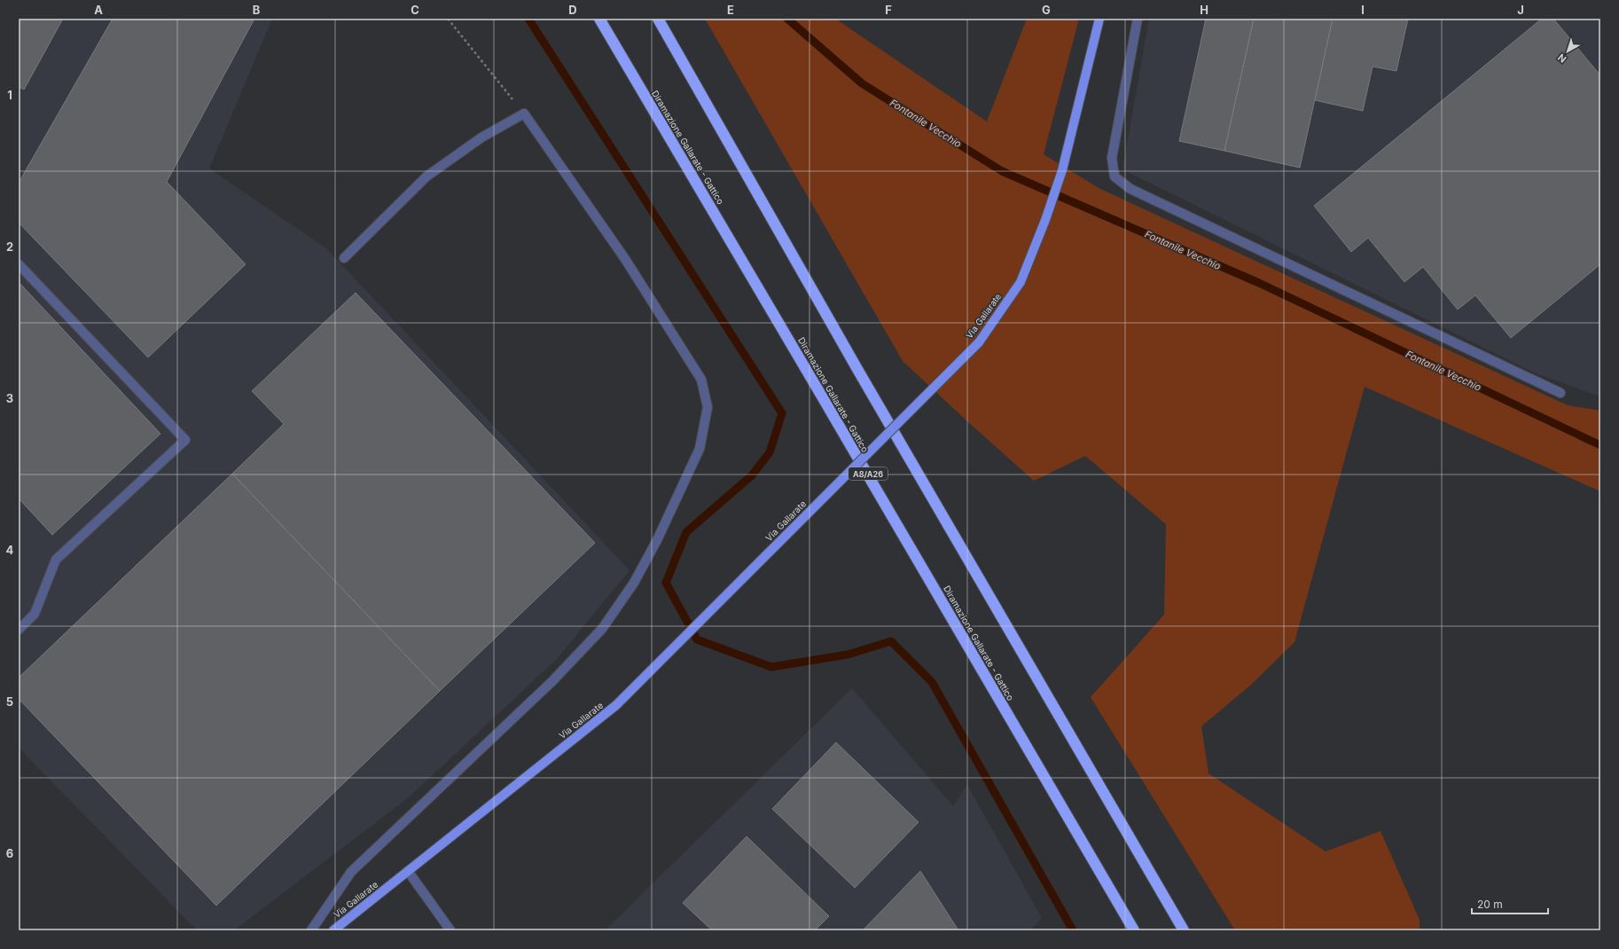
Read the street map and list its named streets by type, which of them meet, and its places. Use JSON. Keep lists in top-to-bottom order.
{
  "streets": {
    "highway": ["Diramazione Gallarate - Gattico", "A8/A26"],
    "main road": ["Via Gallarate"]
  },
  "water": ["Fontanile Vecchio"],
  "scale_bar": "20 m",
  "north": "bottom left",
  "grid": {
    "columns": [
      "A",
      "B",
      "C",
      "D",
      "E",
      "F",
      "G",
      "H",
      "I",
      "J"
    ],
    "rows": [
      "1",
      "2",
      "3",
      "4",
      "5",
      "6"
    ]
  }
}
